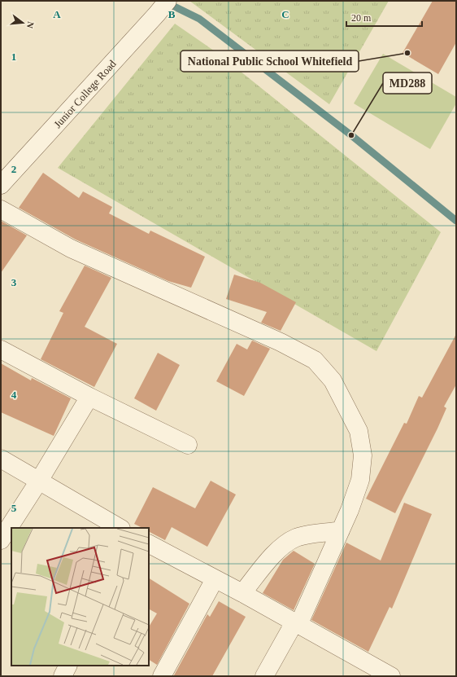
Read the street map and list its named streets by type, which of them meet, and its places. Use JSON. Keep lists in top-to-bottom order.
{
  "streets": {
    "street": ["Junior College Road"]
  },
  "places": ["National Public School Whitefield", "MD288"],
  "scale_bar": "20 m",
  "north": "right",
  "grid": {
    "columns": ["A", "B", "C"],
    "rows": [
      "1",
      "2",
      "3",
      "4",
      "5"
    ]
  }
}
